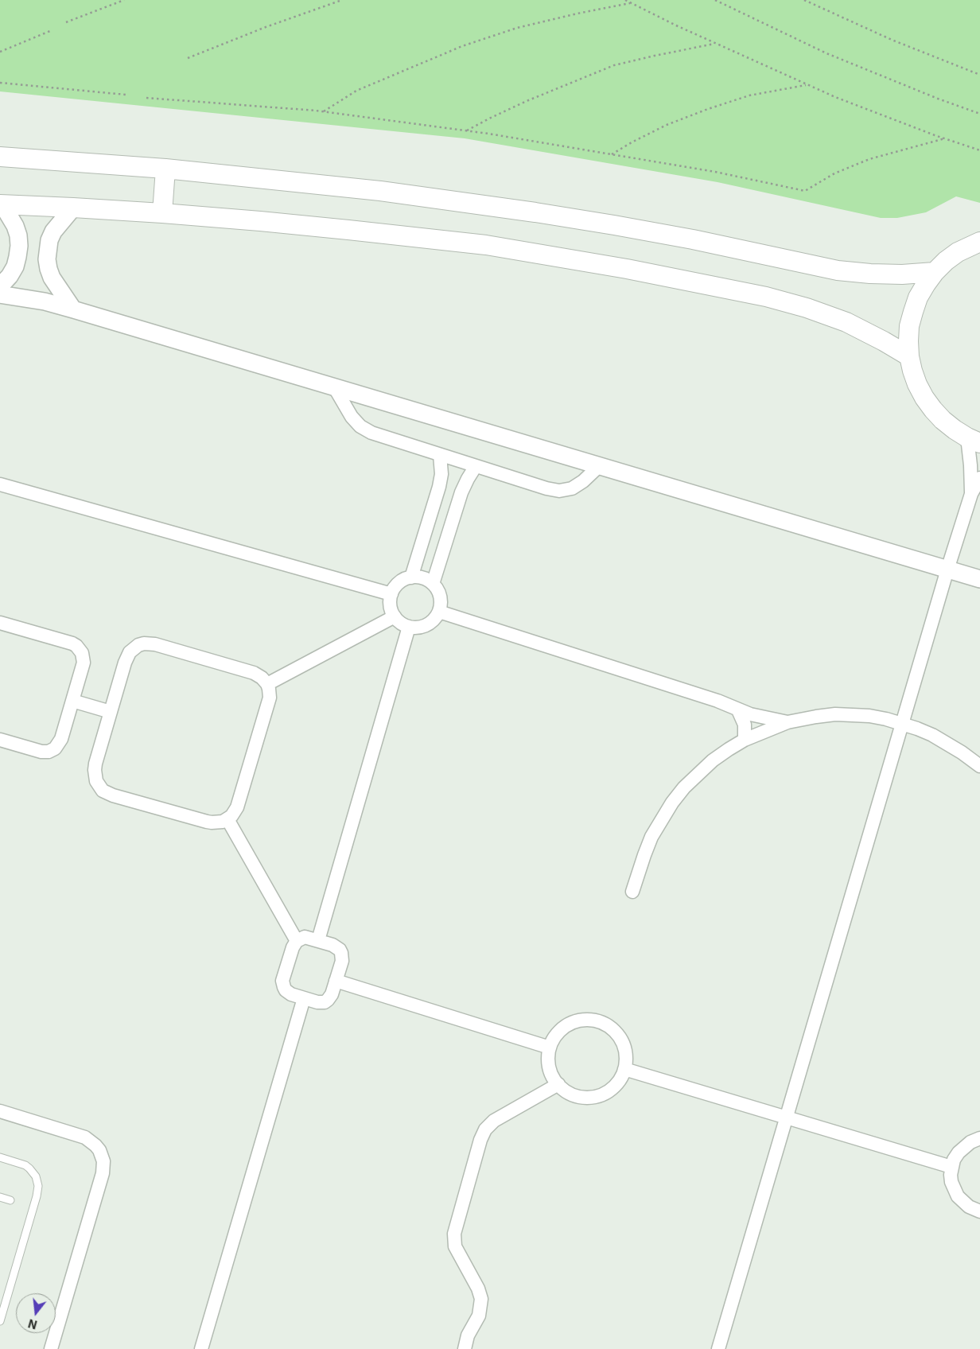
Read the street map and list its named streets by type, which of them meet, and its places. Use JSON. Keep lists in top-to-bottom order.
{
  "north": "bottom"
}
